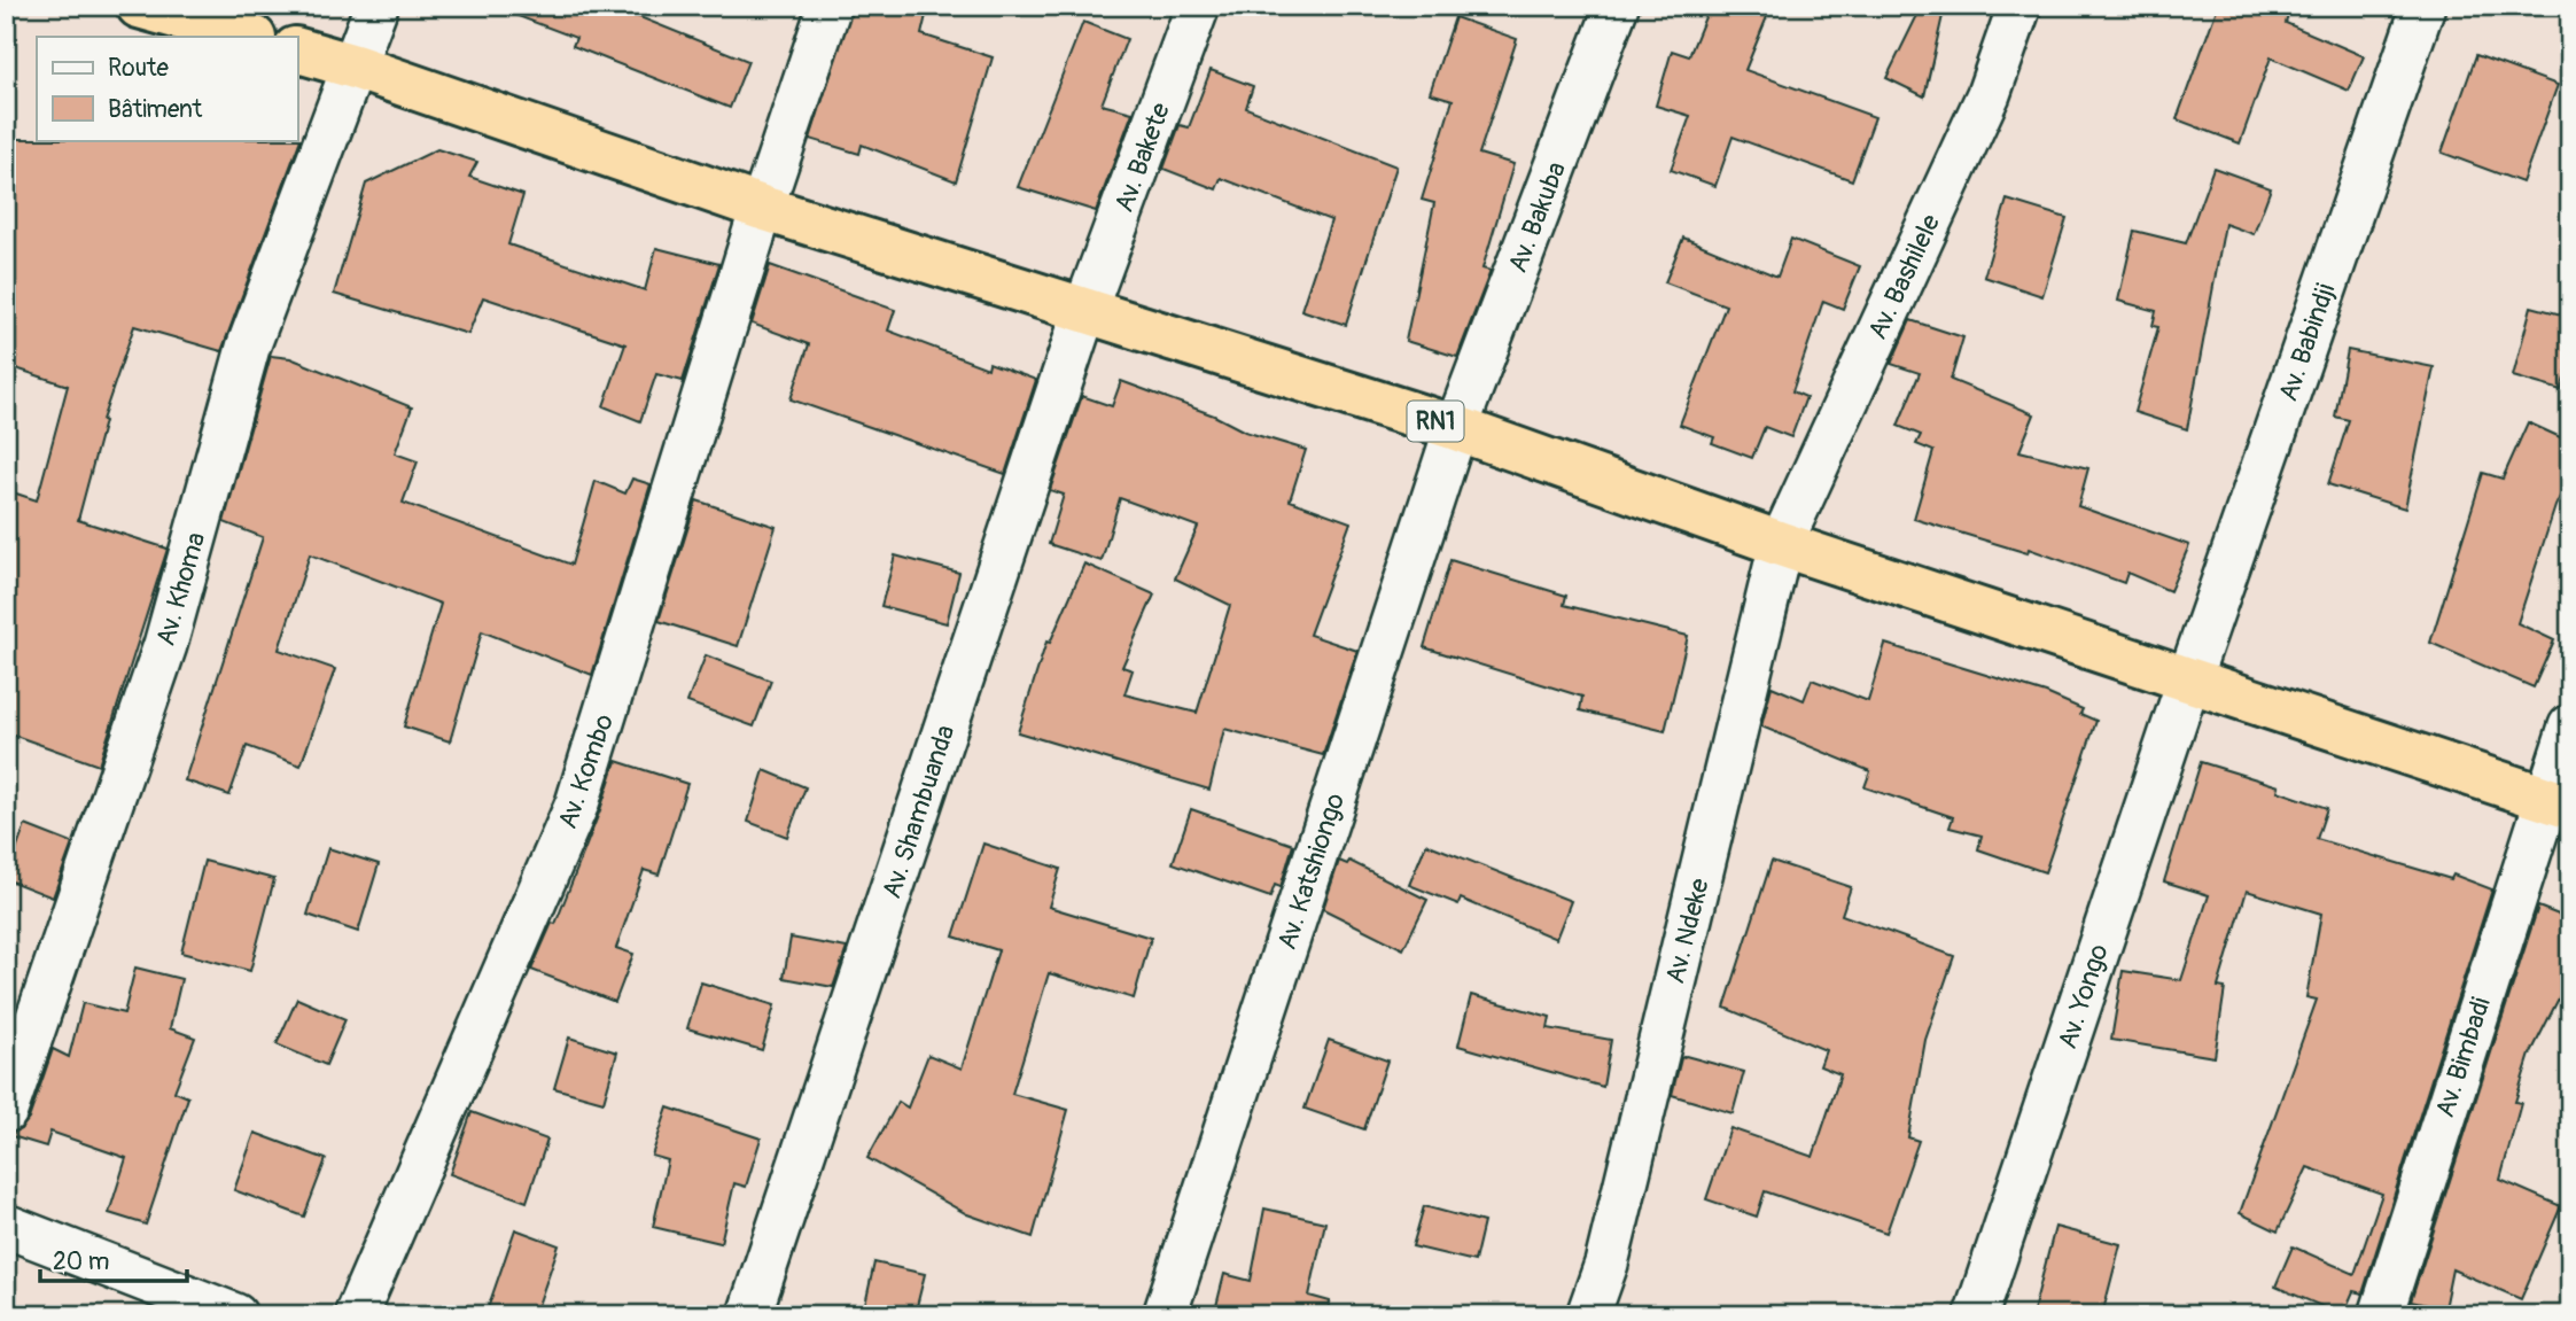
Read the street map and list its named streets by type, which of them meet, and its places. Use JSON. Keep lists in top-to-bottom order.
{
  "streets": {
    "highway": ["RN1"],
    "street": [
      "Av. Bakete",
      "Av. Bakuba",
      "Av. Bashilele",
      "Av. Babindji",
      "Av. Khoma",
      "Av. Kombo",
      "Av. Shambuanda",
      "Av. Katshiongo",
      "Av. Ndeke",
      "Av. Yongo",
      "Av. Bimbadi"
    ]
  },
  "crossings": [
    ["Av. Bakete", "RN1"],
    ["Av. Bakete", "Av. Shambuanda"],
    ["Av. Bakuba", "RN1"],
    ["Av. Bakuba", "Av. Katshiongo"],
    ["Av. Bashilele", "RN1"],
    ["Av. Bashilele", "Av. Ndeke"],
    ["Av. Babindji", "RN1"],
    ["Av. Babindji", "Av. Yongo"],
    ["RN1", "Av. Khoma"],
    ["RN1", "Av. Kombo"],
    ["RN1", "Av. Shambuanda"],
    ["RN1", "Av. Katshiongo"],
    ["RN1", "Av. Ndeke"],
    ["RN1", "Av. Yongo"],
    ["RN1", "Av. Bimbadi"]
  ],
  "legend": ["Route", "Bâtiment"],
  "scale_bar": "20 m"
}
